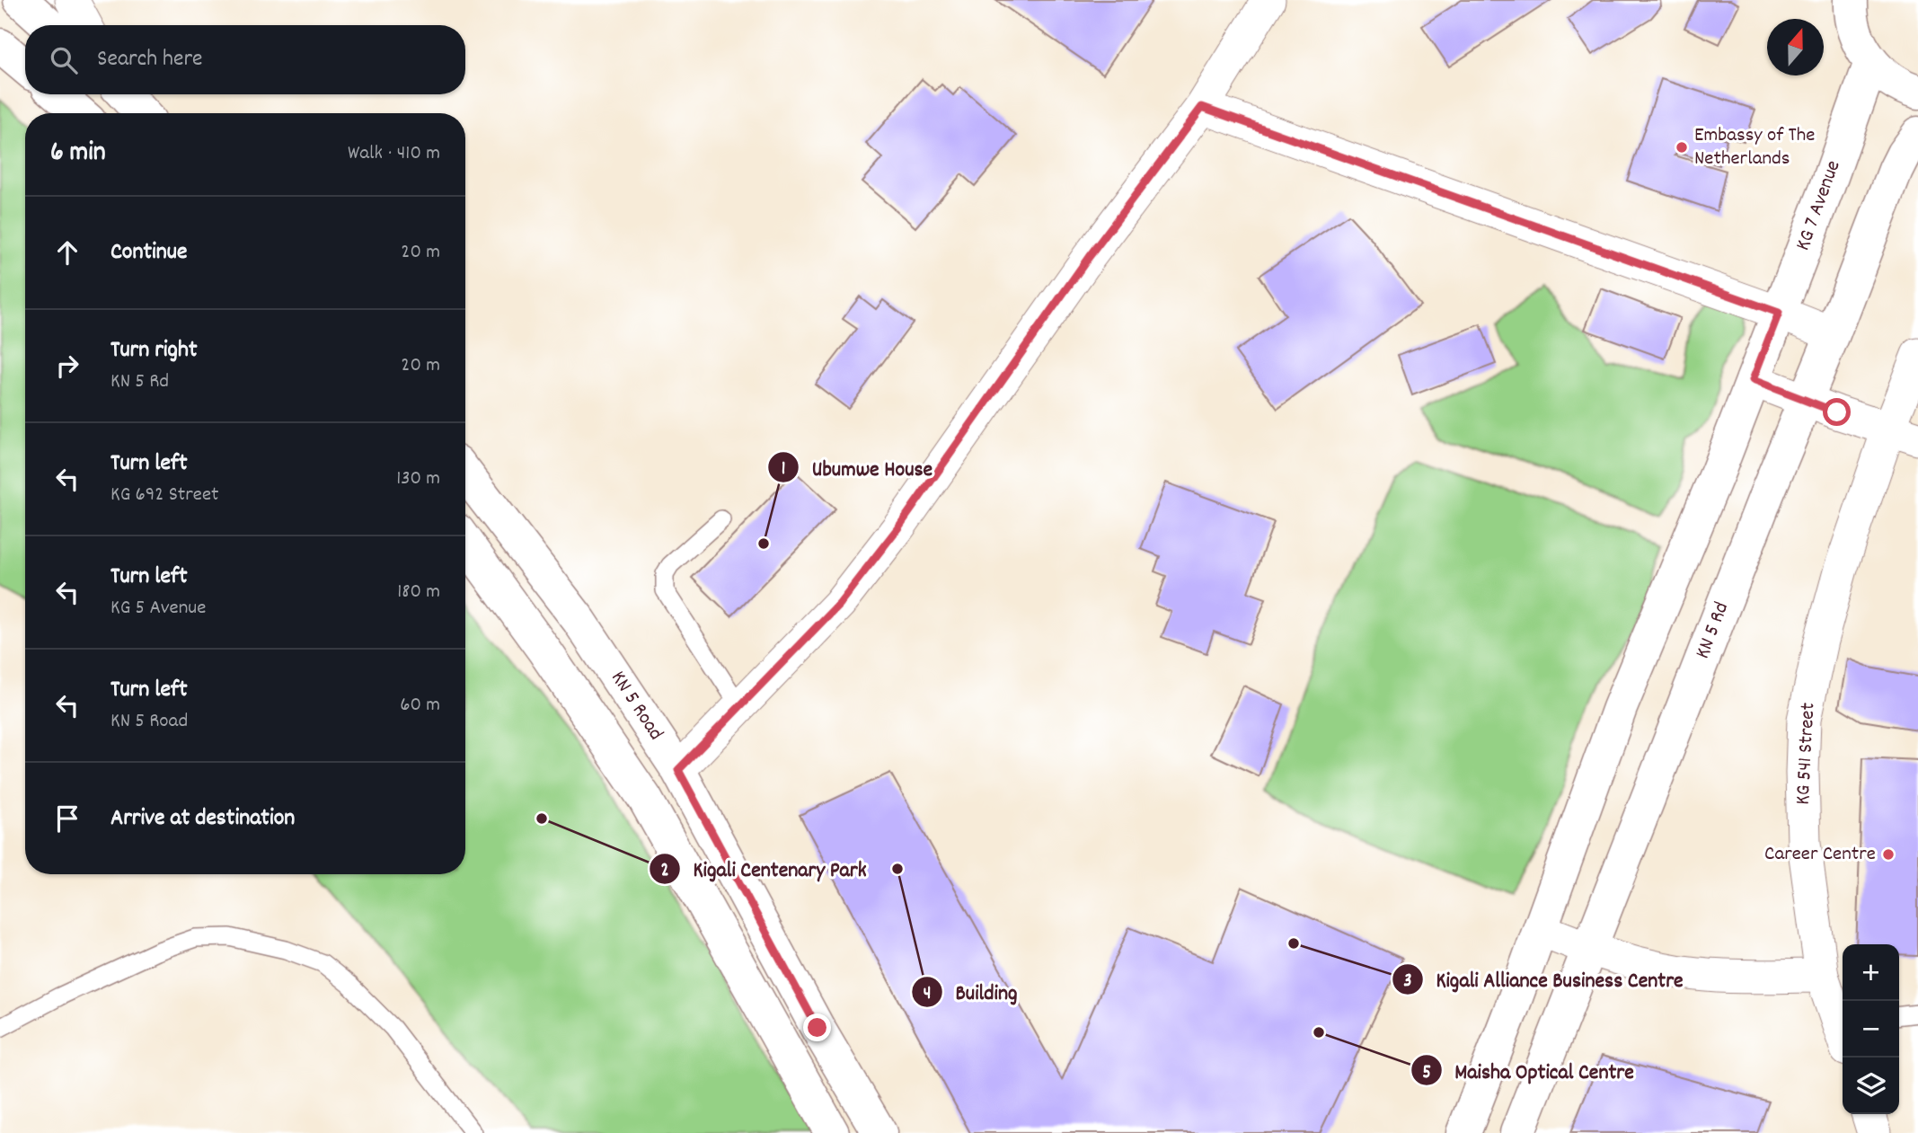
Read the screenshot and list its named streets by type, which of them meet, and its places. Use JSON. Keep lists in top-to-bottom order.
{
  "streets": {
    "main road": ["KG 7 Avenue", "KN 5 Rd", "KN 5 Road"],
    "street": ["KG 541 Street"]
  },
  "places": [
    "Embassy of The Netherlands",
    "Ubumwe House",
    "Kigali Centenary Park",
    "Career Centre",
    "Building",
    "Kigali Alliance Business Centre",
    "Maisha Optical Centre"
  ],
  "north": "top",
  "page": {
    "search": "Search here",
    "heading": ["6 min", "Walk · 410 m"],
    "list": [
      ["Continue", "20 m"],
      ["Turn right", "KN 5 Rd", "20 m"],
      ["Turn left", "KG 692 Street", "130 m"],
      ["Turn left", "KG 5 Avenue", "180 m"],
      ["Turn left", "KN 5 Road", "60 m"],
      "Arrive at destination"
    ],
    "map_buttons": ["+", "−"]
  }
}
